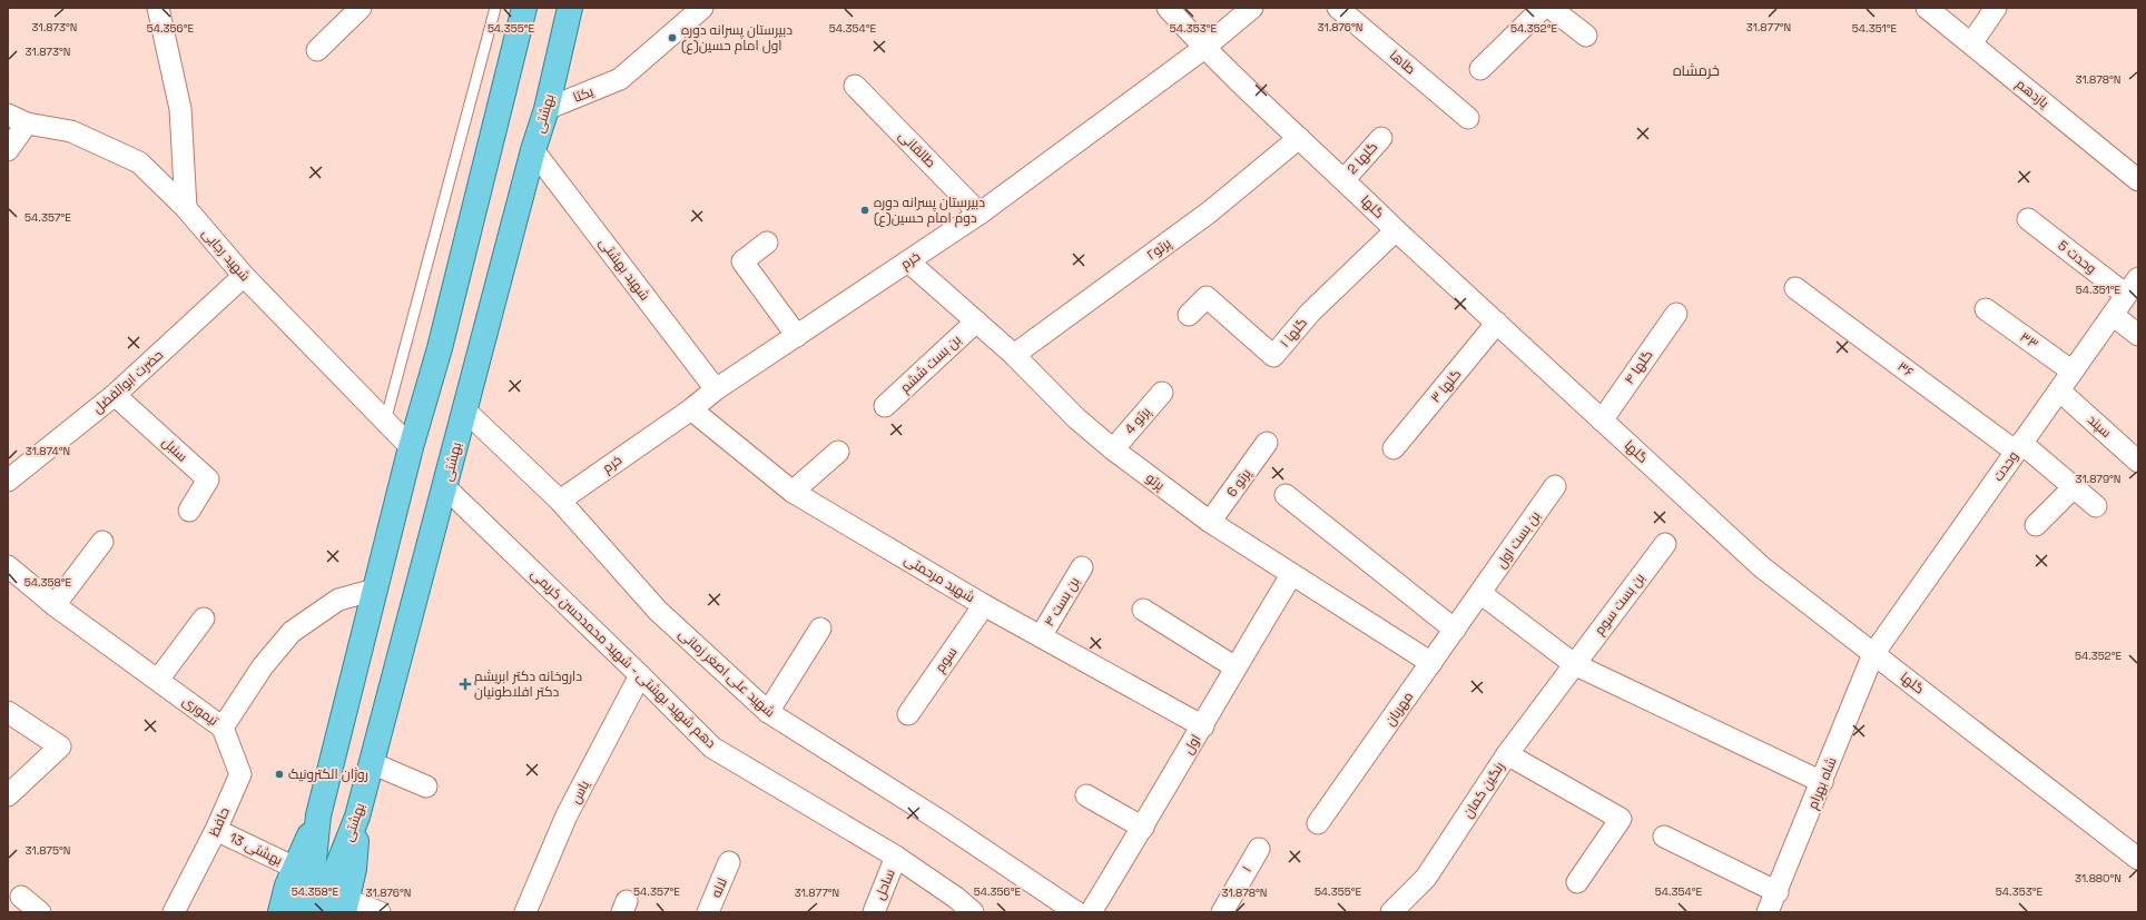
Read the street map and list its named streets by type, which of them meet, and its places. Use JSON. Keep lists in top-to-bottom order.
{
  "streets": {
    "main road": ["بهشتی"],
    "street": [
      "طاها",
      "یازدهم",
      "یکتا",
      "طالقانی",
      "گلها 2",
      "گلها",
      "پرتو۲",
      "شهید رجایی",
      "5 وحدت",
      "خرم",
      "شهید بهشتی",
      "گلها ۱",
      "۳۳",
      "بن بست ششم",
      "گلها ۴",
      "۳۶",
      "حضرت ابوالفضل",
      "گلها ۳",
      "پرتو 4",
      "سپند",
      "سنبل",
      "وحدت",
      "پرتو",
      "پرتو 6",
      "بن بست اول",
      "شهید مرحمتی",
      "بن بست ۴",
      "بن بست سوم",
      "دهم شهید بهشتی - شهید محمدحسن کریمی",
      "سوم",
      "شهید علی اصغر زمانی",
      "مهربان",
      "تیموری",
      "اول",
      "شاه بهرام",
      "رنگین کمان",
      "یاس",
      "حافظ",
      "بهشتی 13",
      "۱",
      "ساحل",
      "لاله"
    ]
  },
  "crossings": [
    ["یکتا", "بهشتی"],
    ["بهشتی", "شهید بهشتی"],
    ["بهشتی", "دهم شهید بهشتی - شهید محمدحسن کریمی"],
    ["بهشتی", "شهید علی اصغر زمانی"],
    ["طالقانی", "خرم"],
    ["گلها 2", "گلها"],
    ["گلها", "پرتو۲"],
    ["گلها", "خرم"],
    ["گلها", "گلها ۱"],
    ["گلها", "گلها ۴"],
    ["گلها", "گلها ۳"],
    ["گلها", "وحدت"],
    ["گلها", "شاه بهرام"],
    ["پرتو۲", "پرتو"],
    ["شهید رجایی", "حضرت ابوالفضل"],
    ["5 وحدت", "وحدت"],
    ["خرم", "شهید بهشتی"],
    ["خرم", "پرتو"],
    ["خرم", "شهید مرحمتی"],
    ["خرم", "شهید علی اصغر زمانی"],
    ["۳۳", "وحدت"],
    ["بن بست ششم", "پرتو"],
    ["۳۶", "وحدت"],
    ["حضرت ابوالفضل", "سنبل"],
    ["پرتو 4", "پرتو"],
    ["سپند", "وحدت"],
    ["وحدت", "شاه بهرام"],
    ["پرتو", "پرتو 6"],
    ["پرتو", "مهربان"],
    ["پرتو", "اول"],
    ["بن بست اول", "مهربان"],
    ["شهید مرحمتی", "بن بست ۴"],
    ["شهید مرحمتی", "سوم"],
    ["شهید مرحمتی", "اول"],
    ["بن بست سوم", "رنگین کمان"],
    ["دهم شهید بهشتی - شهید محمدحسن کریمی", "یاس"],
    ["دهم شهید بهشتی - شهید محمدحسن کریمی", "ساحل"],
    ["تیموری", "حافظ"],
    ["حافظ", "بهشتی 13"]
  ],
  "districts": ["خرمشاه"],
  "places": {
    "other": ["دبیرستان پسرانه دوره اول امام حسین(ع)", "دبیرستان پسرانه دوره دوم امام حسین(ع)", "روژان الکترونیک"],
    "health": ["داروخانه دکتر ابریشم دکتر افلاطونیان"]
  },
  "coordinates": [
    "31.873°N",
    "31.876°N",
    "31.877°N",
    "54.356°E",
    "54.355°E",
    "54.354°E",
    "54.353°E",
    "54.352°E",
    "54.351°E",
    "31.878°N",
    "54.357°E",
    "31.874°N",
    "31.879°N",
    "54.358°E",
    "31.875°N",
    "31.880°N"
  ]
}
